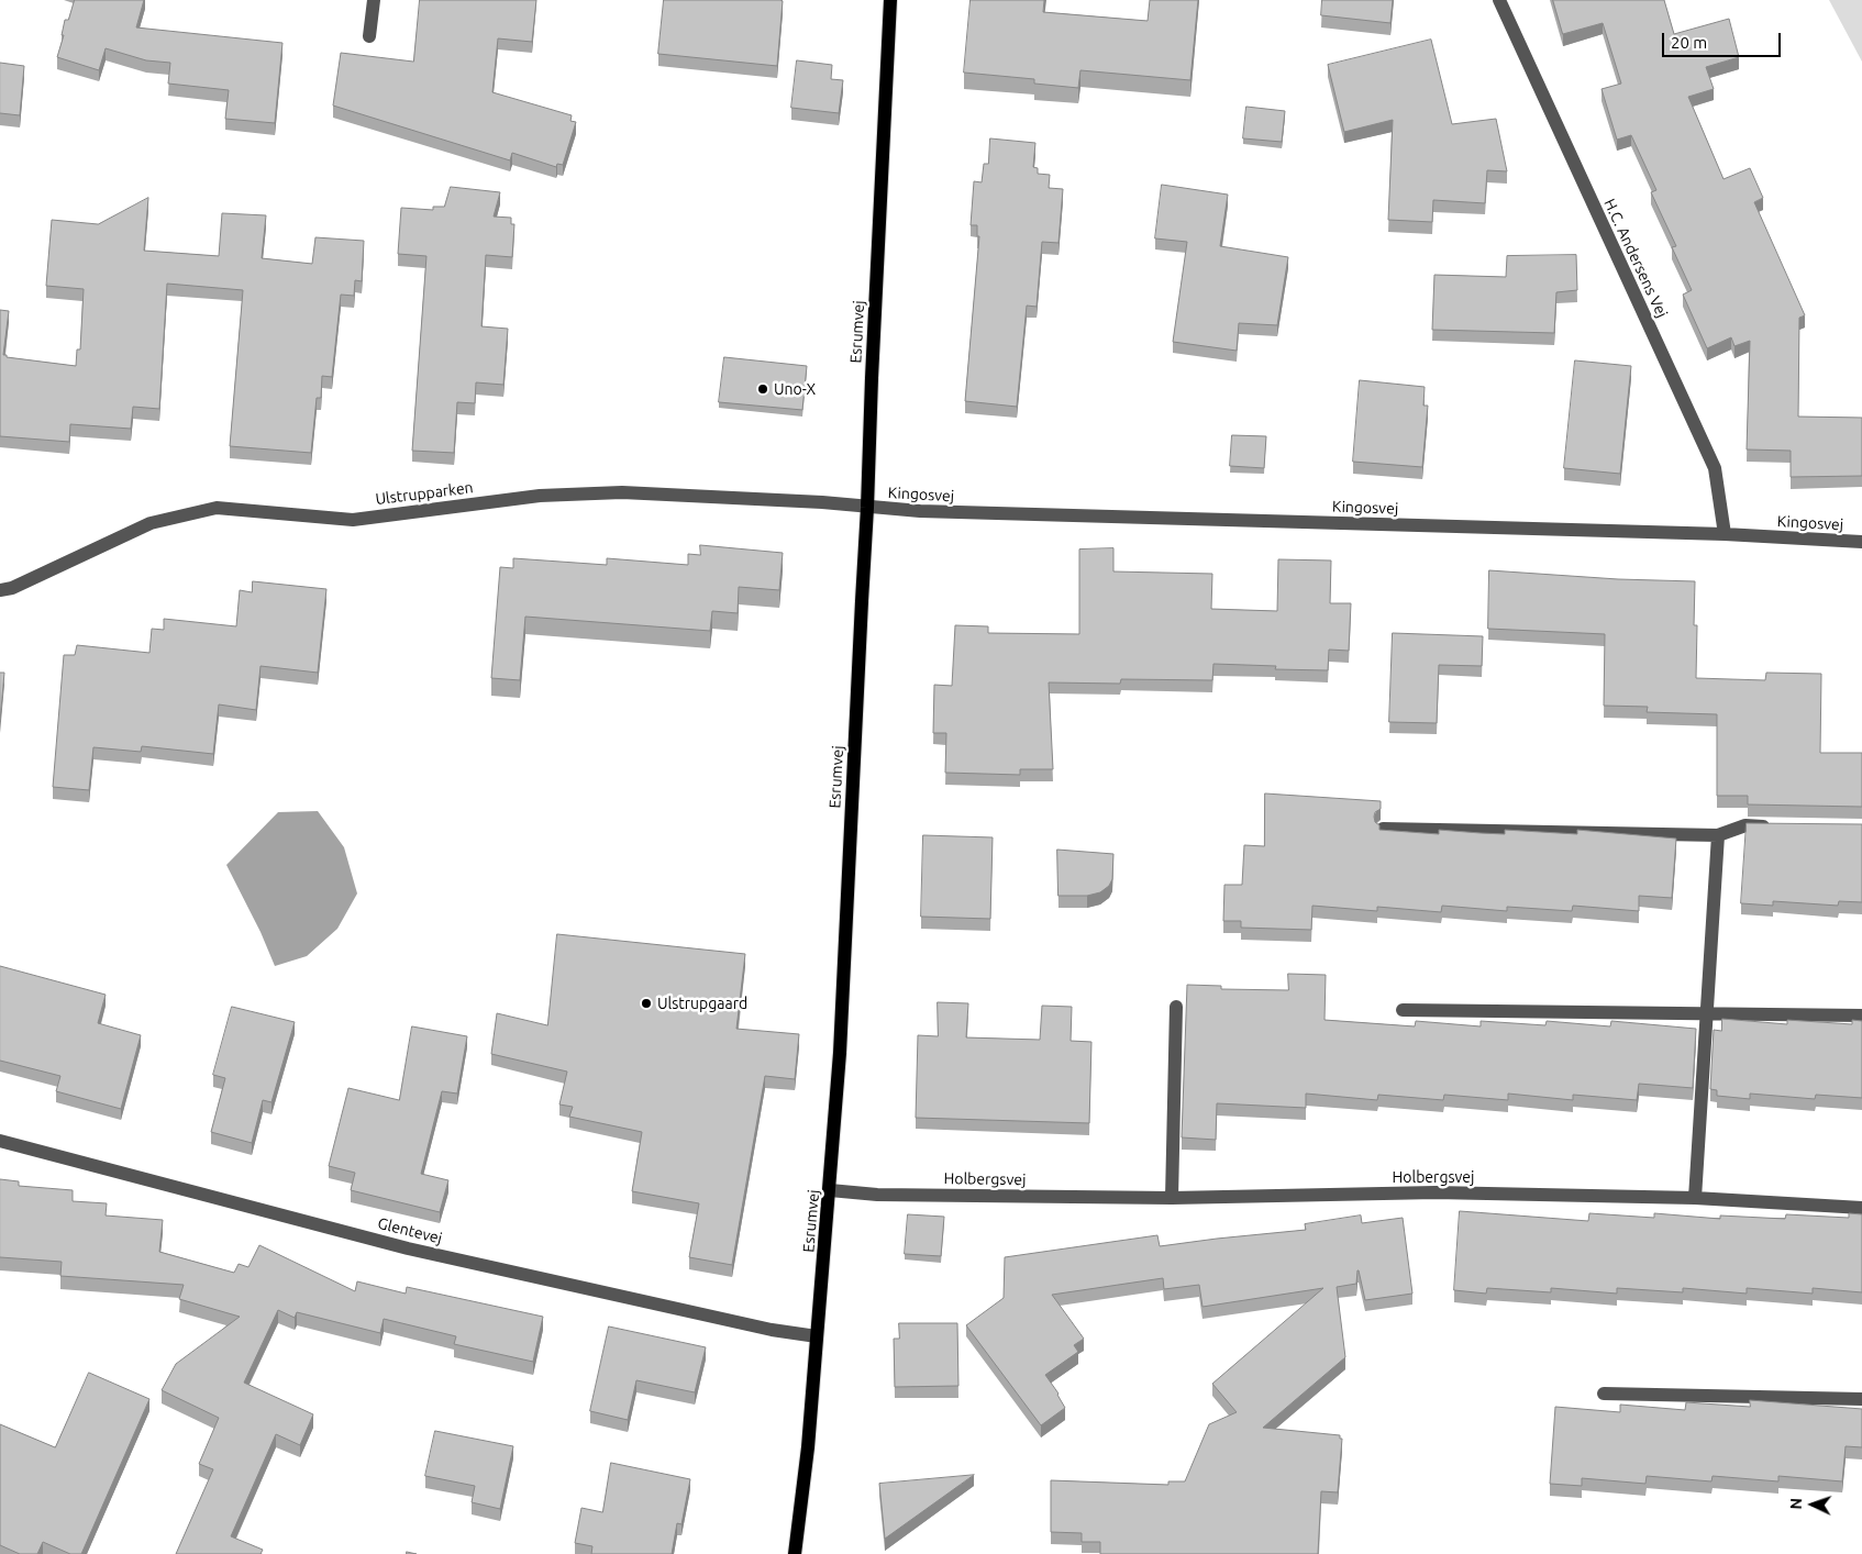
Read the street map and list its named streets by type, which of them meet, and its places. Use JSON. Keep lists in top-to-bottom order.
{
  "streets": {
    "main road": ["Esrumvej"],
    "street": [
      "H.C. Andersens Vej",
      "Ulstrupparken",
      "Kingosvej",
      "Holbergsvej",
      "Glentevej"
    ]
  },
  "crossings": [
    ["H.C. Andersens Vej", "Kingosvej"],
    ["Esrumvej", "Ulstrupparken"],
    ["Esrumvej", "Kingosvej"],
    ["Esrumvej", "Holbergsvej"],
    ["Esrumvej", "Glentevej"],
    ["Ulstrupparken", "Kingosvej"]
  ],
  "places": ["Uno-X", "Ulstrupgaard"],
  "scale_bar": "20 m",
  "north": "left"
}
